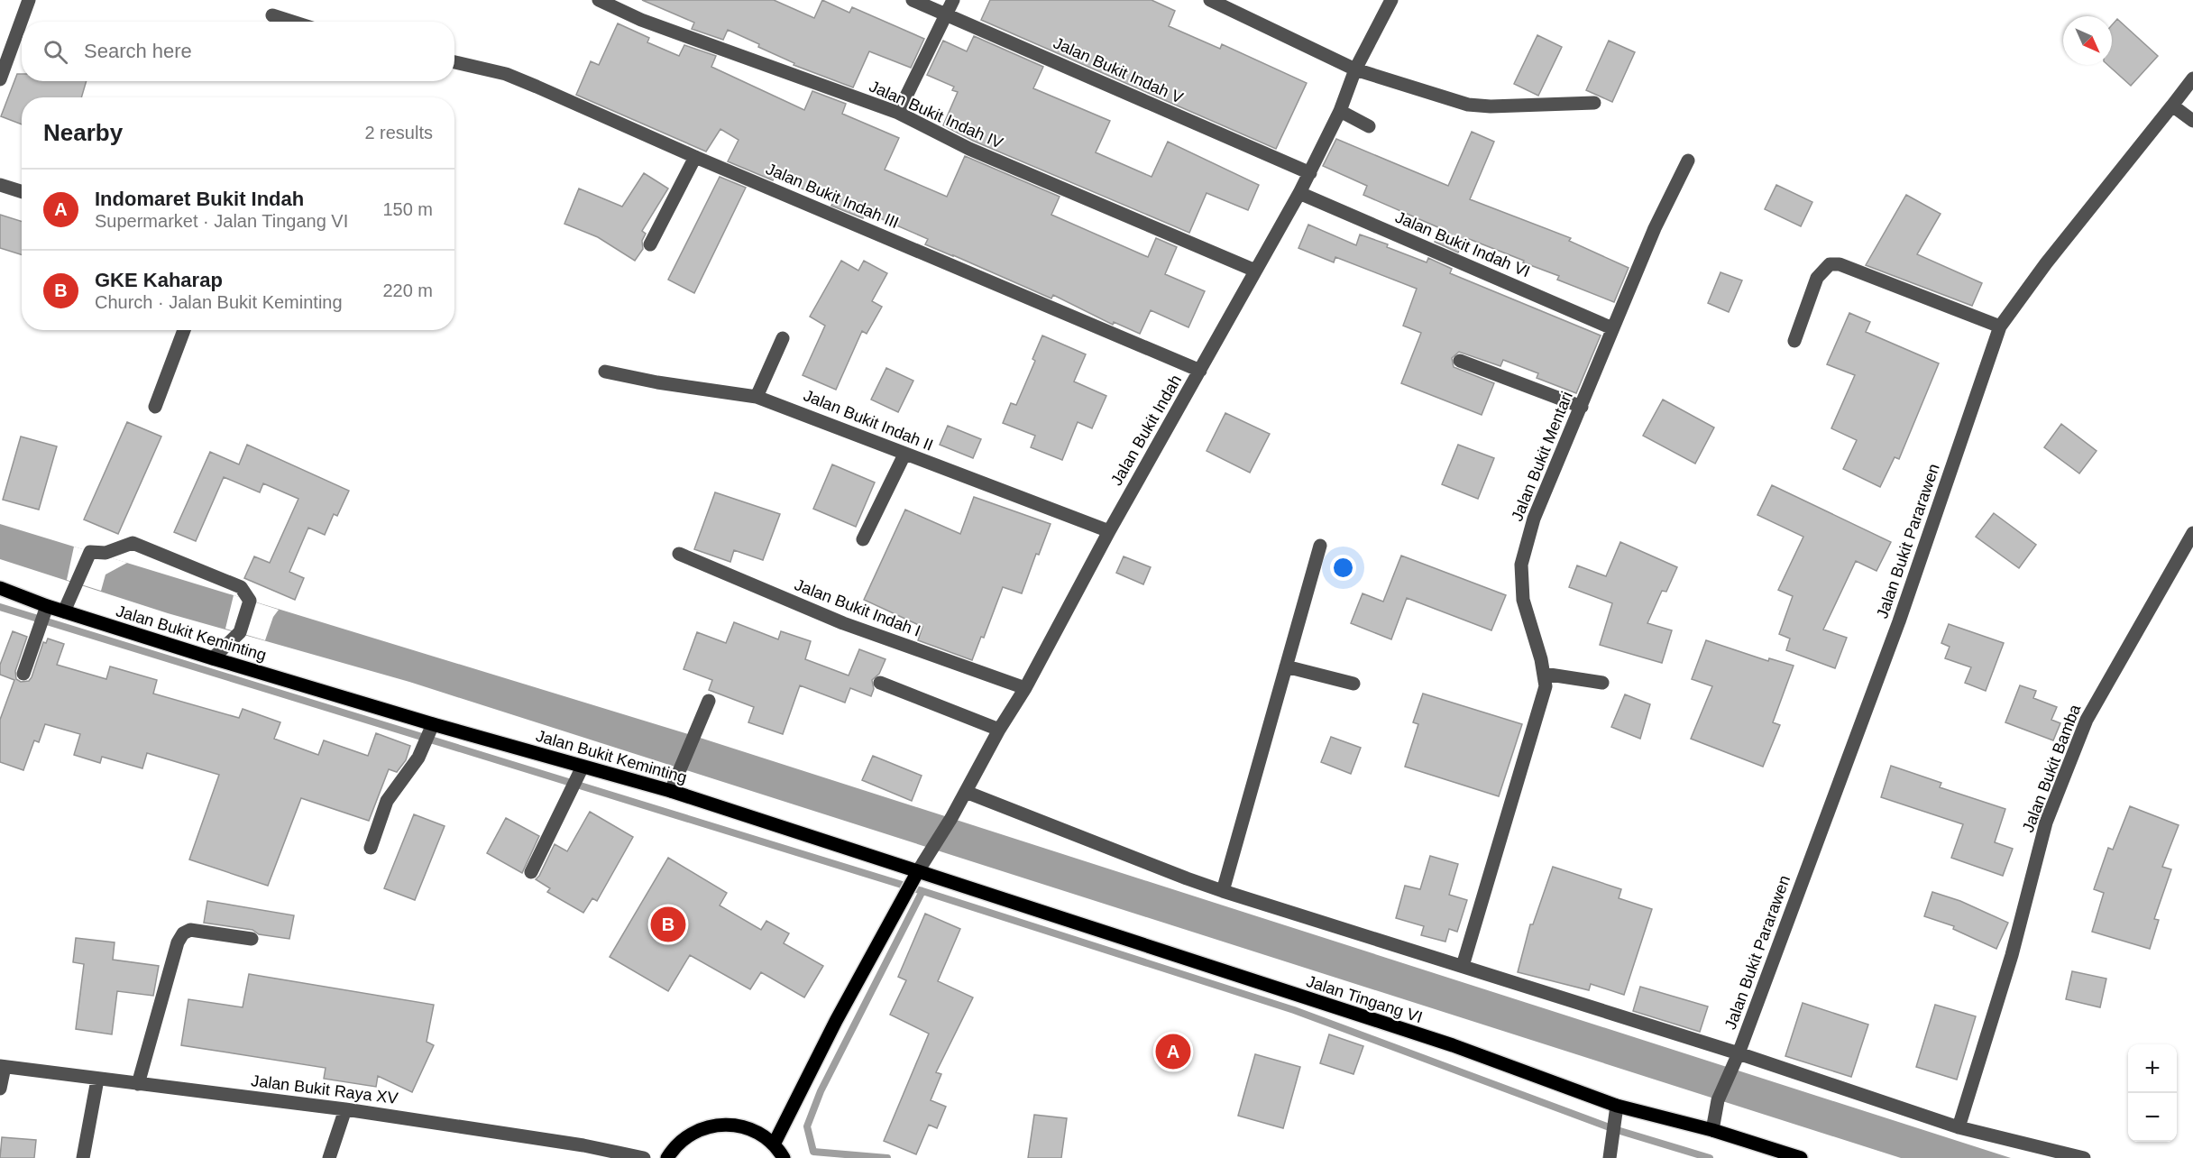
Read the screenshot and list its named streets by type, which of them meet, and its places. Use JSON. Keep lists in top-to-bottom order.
{
  "streets": {
    "main road": ["Jalan Bukit Keminting", "Jalan Tingang VI"],
    "street": [
      "Jalan Bukit Indah V",
      "Jalan Bukit Indah IV",
      "Jalan Bukit Indah III",
      "Jalan Bukit Indah VI",
      "Jalan Bukit Indah II",
      "Jalan Bukit Indah",
      "Jalan Bukit Mentari",
      "Jalan Bukit Pararawen",
      "Jalan Bukit Indah I",
      "Jalan Bukit Bamba",
      "Jalan Bukit Raya XV"
    ]
  },
  "crossings": [
    ["Jalan Bukit Indah V", "Jalan Bukit Indah"],
    ["Jalan Bukit Indah IV", "Jalan Bukit Indah"],
    ["Jalan Bukit Indah III", "Jalan Bukit Indah"],
    ["Jalan Bukit Indah VI", "Jalan Bukit Indah"],
    ["Jalan Bukit Indah VI", "Jalan Bukit Mentari"],
    ["Jalan Bukit Indah II", "Jalan Bukit Indah"],
    ["Jalan Bukit Indah", "Jalan Bukit Indah I"],
    ["Jalan Bukit Indah", "Jalan Bukit Keminting"],
    ["Jalan Bukit Indah", "Jalan Tingang VI"],
    ["Jalan Bukit Pararawen", "Jalan Tingang VI"],
    ["Jalan Bukit Keminting", "Jalan Tingang VI"]
  ],
  "north": "bottom right",
  "page": {
    "search": "Search here",
    "heading": ["Nearby", "2 results"],
    "list": [
      {
        "mark": "A",
        "name": "Indomaret Bukit Indah",
        "note": "Supermarket · Jalan Tingang VI",
        "value": "150 m"
      },
      {
        "mark": "B",
        "name": "GKE Kaharap",
        "note": "Church · Jalan Bukit Keminting",
        "value": "220 m"
      }
    ],
    "pins": ["B", "A"],
    "map_buttons": ["+", "−"]
  }
}
